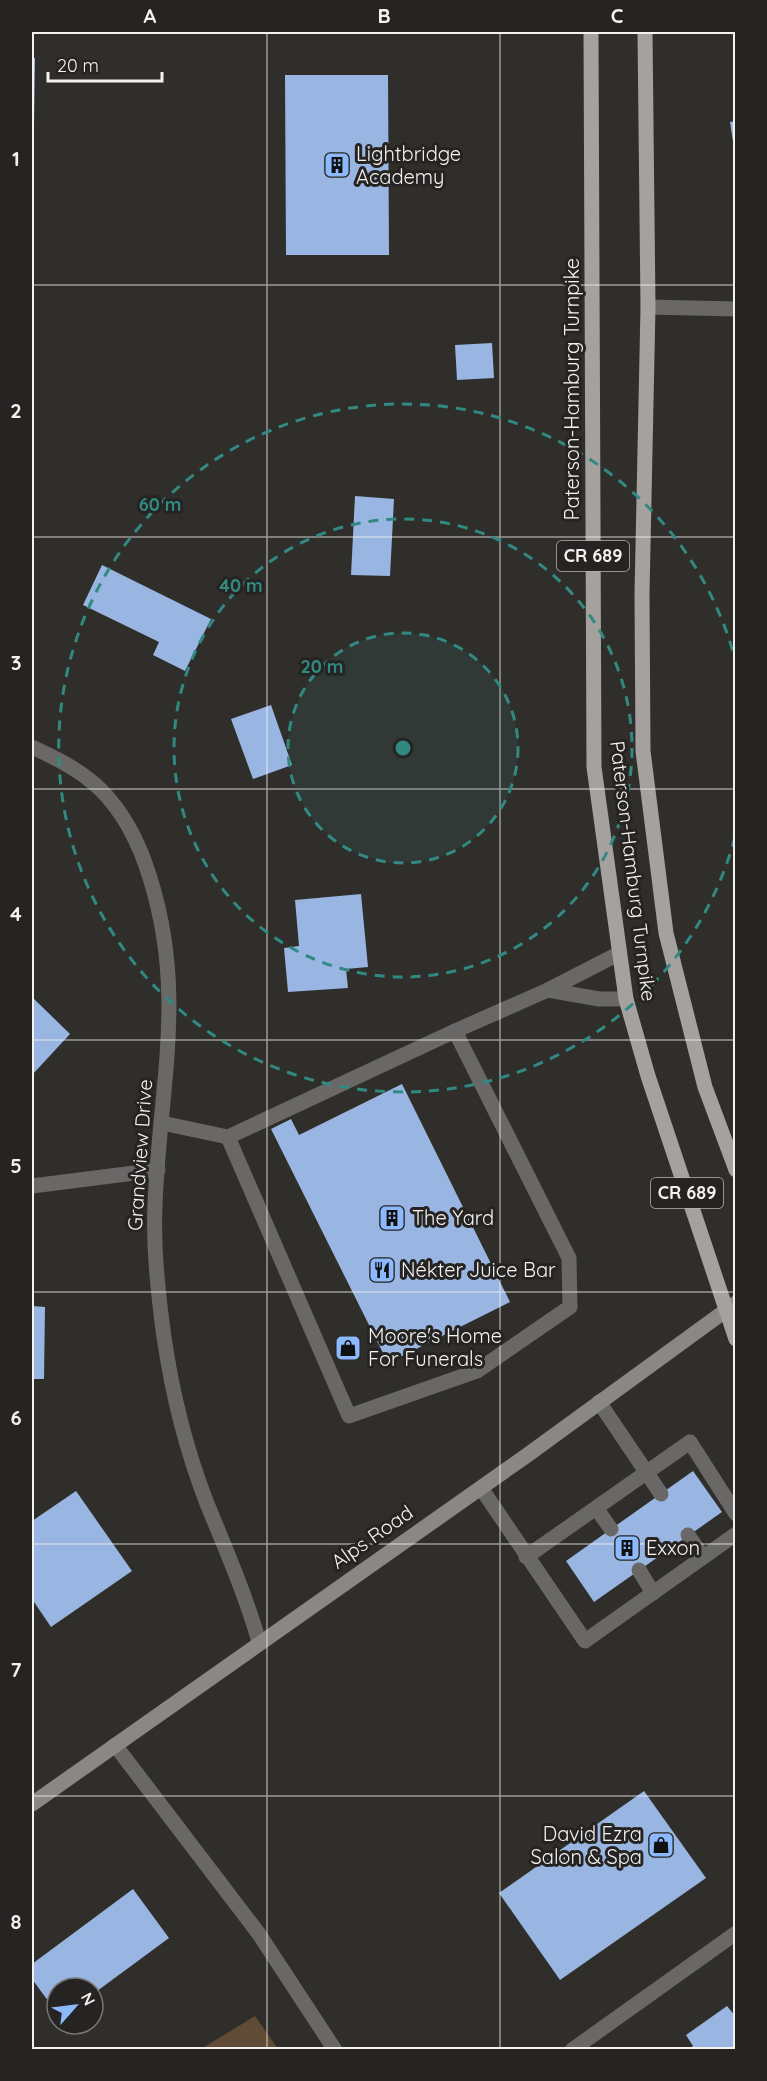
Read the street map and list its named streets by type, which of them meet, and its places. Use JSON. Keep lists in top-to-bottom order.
{
  "streets": {
    "main road": ["Paterson-Hamburg Turnpike", "CR 689", "Alps Road"],
    "street": ["Grandview Drive"]
  },
  "crossings": [
    ["Paterson-Hamburg Turnpike", "Alps Road"],
    ["Grandview Drive", "Alps Road"]
  ],
  "places": {
    "building": ["Lightbridge Academy", "The Yard", "Exxon"],
    "restaurant": ["Nékter Juice Bar"],
    "shop": ["Moore's Home For Funerals", "David Ezra Salon & Spa"]
  },
  "scale_bar": "20 m",
  "north": "top right",
  "grid": {
    "columns": ["A", "B", "C"],
    "rows": [
      "1",
      "2",
      "3",
      "4",
      "5",
      "6",
      "7",
      "8"
    ]
  },
  "rings": ["60 m", "40 m", "20 m"]
}
